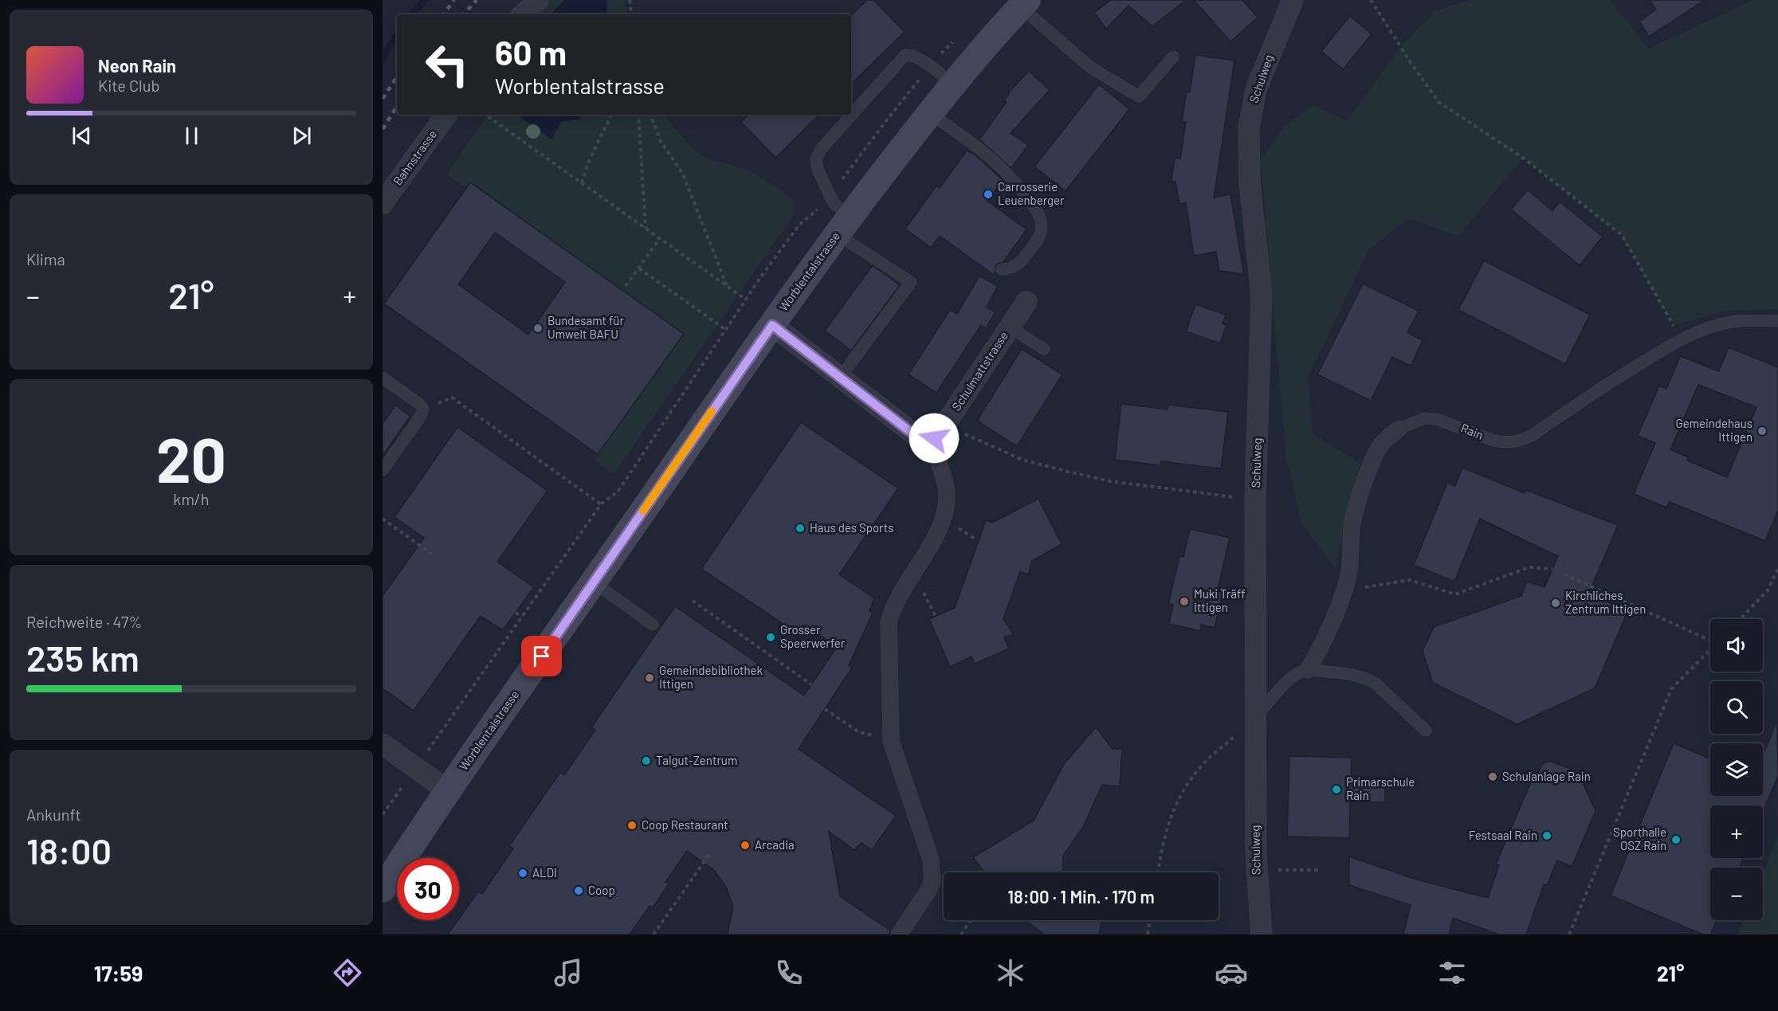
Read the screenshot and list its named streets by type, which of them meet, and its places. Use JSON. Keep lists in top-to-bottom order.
{
  "streets": {
    "main road": ["Worblentalstrasse"],
    "street": [
      "Schulweg",
      "Bahnstrasse",
      "Schulmattstrasse",
      "Rain"
    ]
  },
  "places": [
    "Carrosserie Leuenberger",
    "Bundesamt für Umwelt BAFU",
    "Gemeindehaus Ittigen",
    "Haus des Sports",
    "Muki Träff Ittigen",
    "Kirchliches Zentrum Ittigen",
    "Grosser Speerwerfer",
    "Gemeindebibliothek Ittigen",
    "Talgut-Zentrum",
    "Schulanlage Rain",
    "Primarschule Rain",
    "Coop Restaurant",
    "Festsaal Rain",
    "Sporthalle OSZ Rain",
    "Arcadia",
    "ALDI",
    "Coop"
  ],
  "page": {
    "turn": ["60 m", "Worblentalstrasse"],
    "song": ["Neon Rain", "Kite Club"],
    "tile": [
      "Klima",
      ["20", "km/h"],
      ["Reichweite · 47%", "235 km"],
      ["Ankunft", "18:00"]
    ],
    "heat": ["−", "21°", "+"],
    "map_buttons": ["+", "−"],
    "limit": "30",
    "trip": "18:00 · 1 Min. · 170 m",
    "tabs": ["17:59", "21°"]
  }
}
